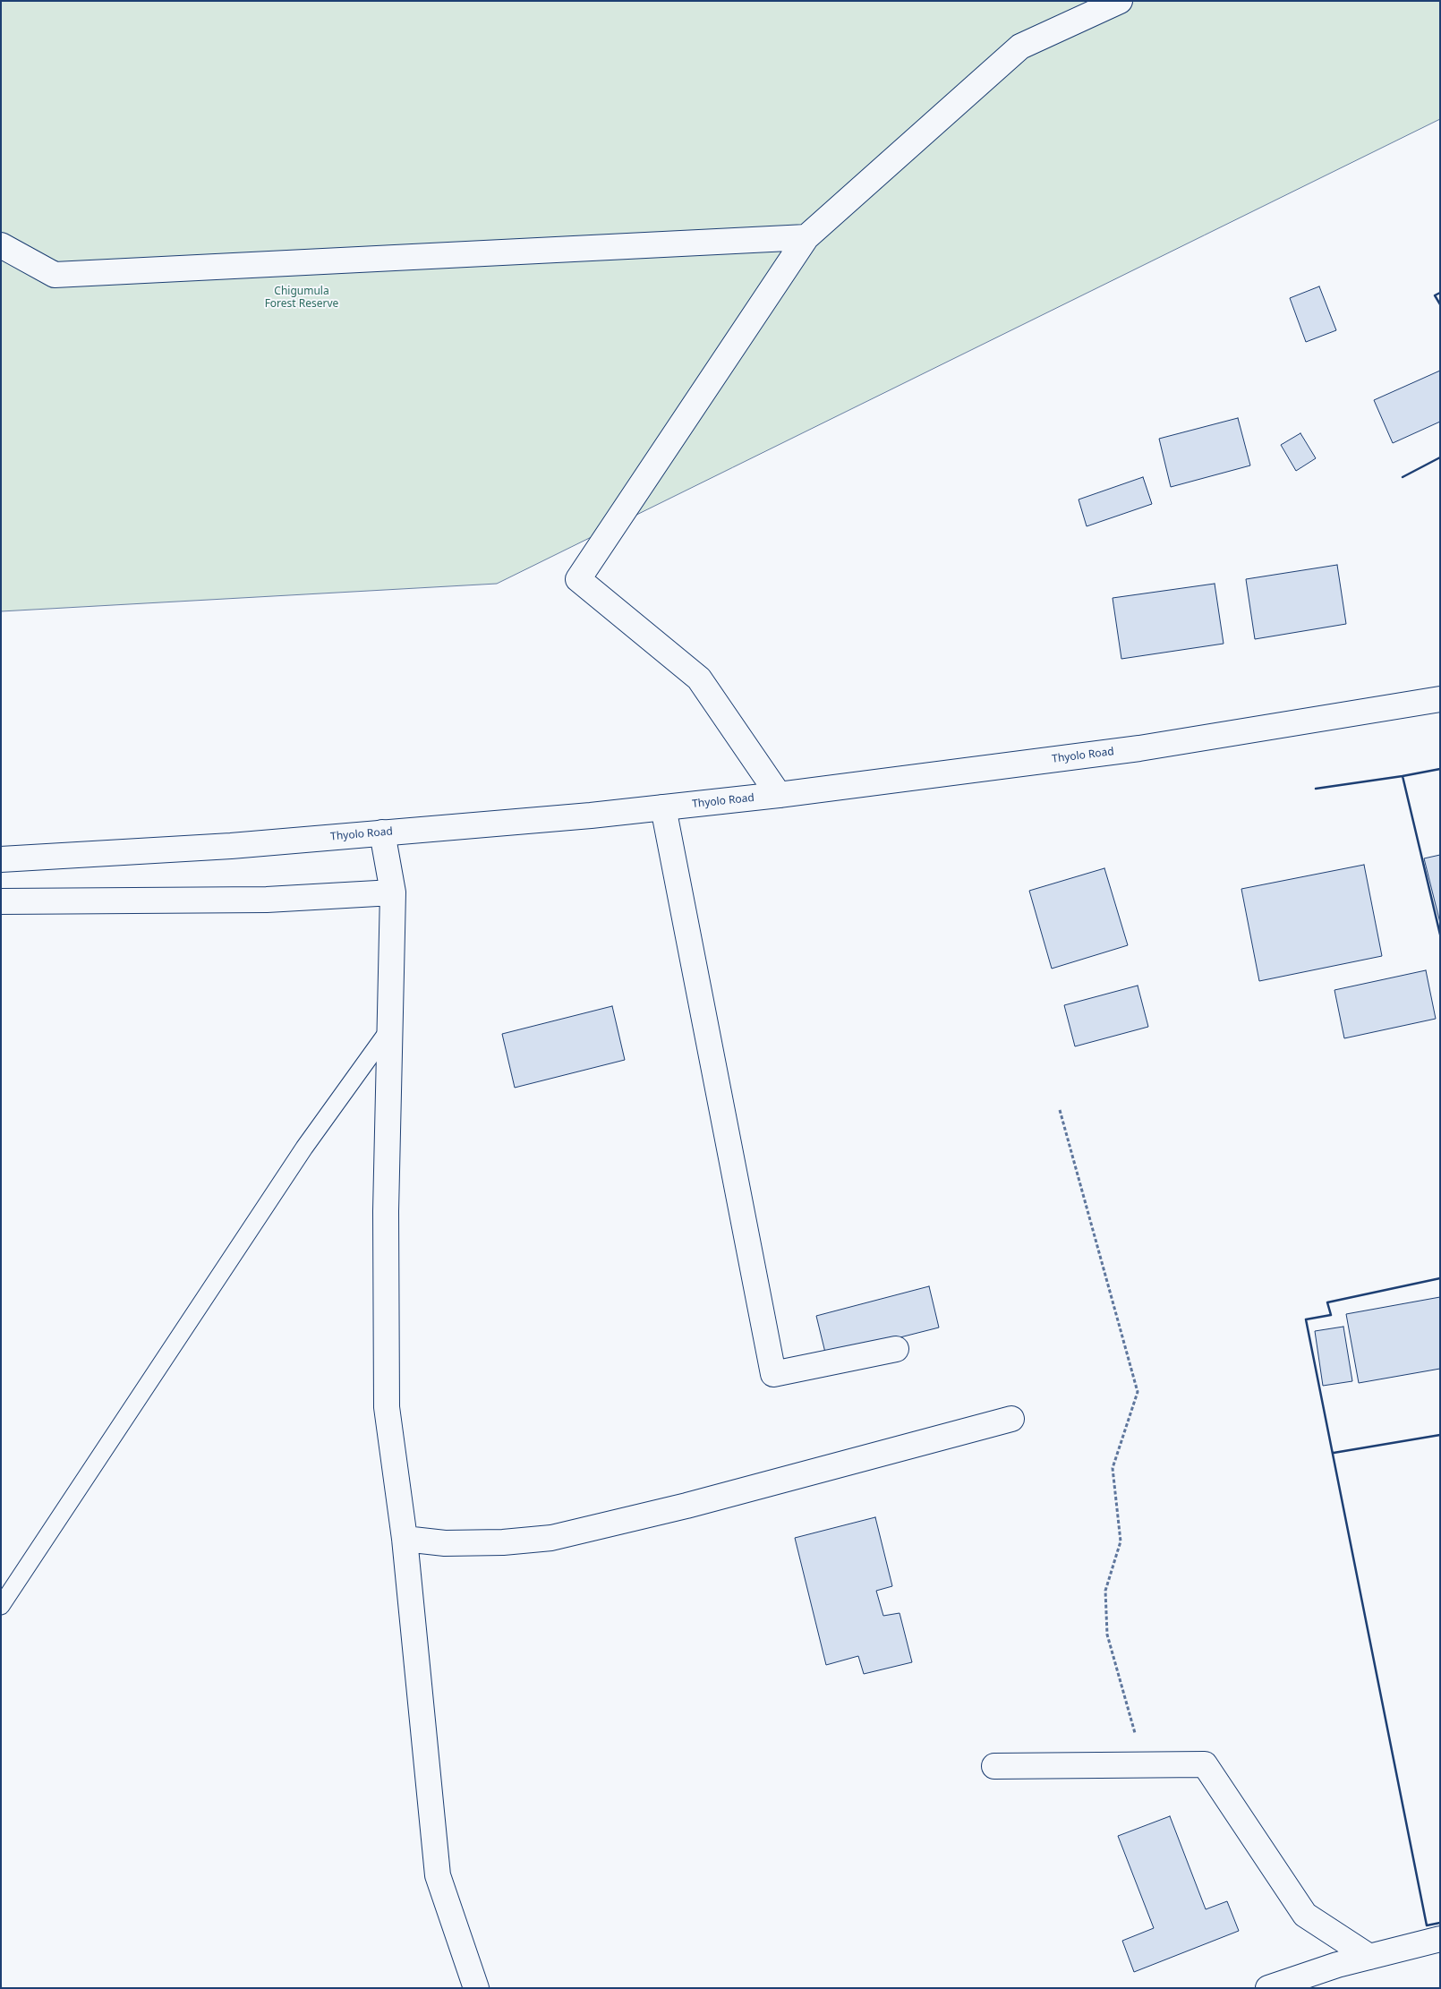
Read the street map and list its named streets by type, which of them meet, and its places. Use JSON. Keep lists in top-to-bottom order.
{
  "streets": {
    "main road": ["Thyolo Road"]
  },
  "parks": ["Chigumula Forest Reserve"]
}
